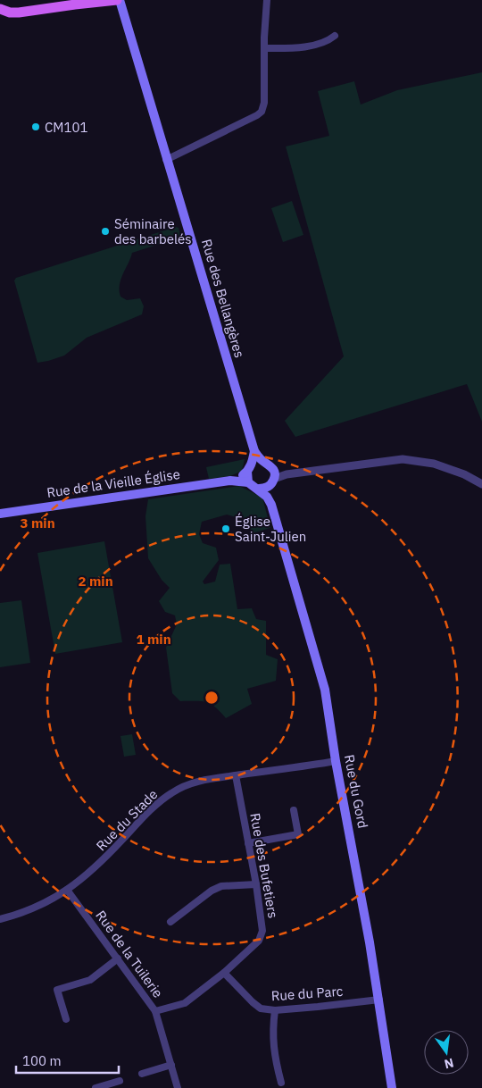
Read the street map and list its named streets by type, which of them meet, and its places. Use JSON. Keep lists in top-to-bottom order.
{
  "streets": {
    "main road": ["Rue des Bellangères", "Rue de la Vieille Église", "Rue du Gord"],
    "street": [
      "Rue du Stade",
      "Rue des Bufetiers",
      "Rue de la Tuilerie",
      "Rue du Parc"
    ]
  },
  "crossings": [
    ["Rue du Gord", "Rue du Stade"],
    ["Rue du Gord", "Rue du Parc"],
    ["Rue du Stade", "Rue des Bufetiers"],
    ["Rue du Stade", "Rue de la Tuilerie"],
    ["Rue des Bufetiers", "Rue de la Tuilerie"],
    ["Rue des Bufetiers", "Rue du Parc"]
  ],
  "places": ["CM101", "Séminaire des barbelés", "Église Saint-Julien"],
  "scale_bar": "100 m",
  "north": "bottom",
  "rings": ["3 min", "2 min", "1 min"]
}
